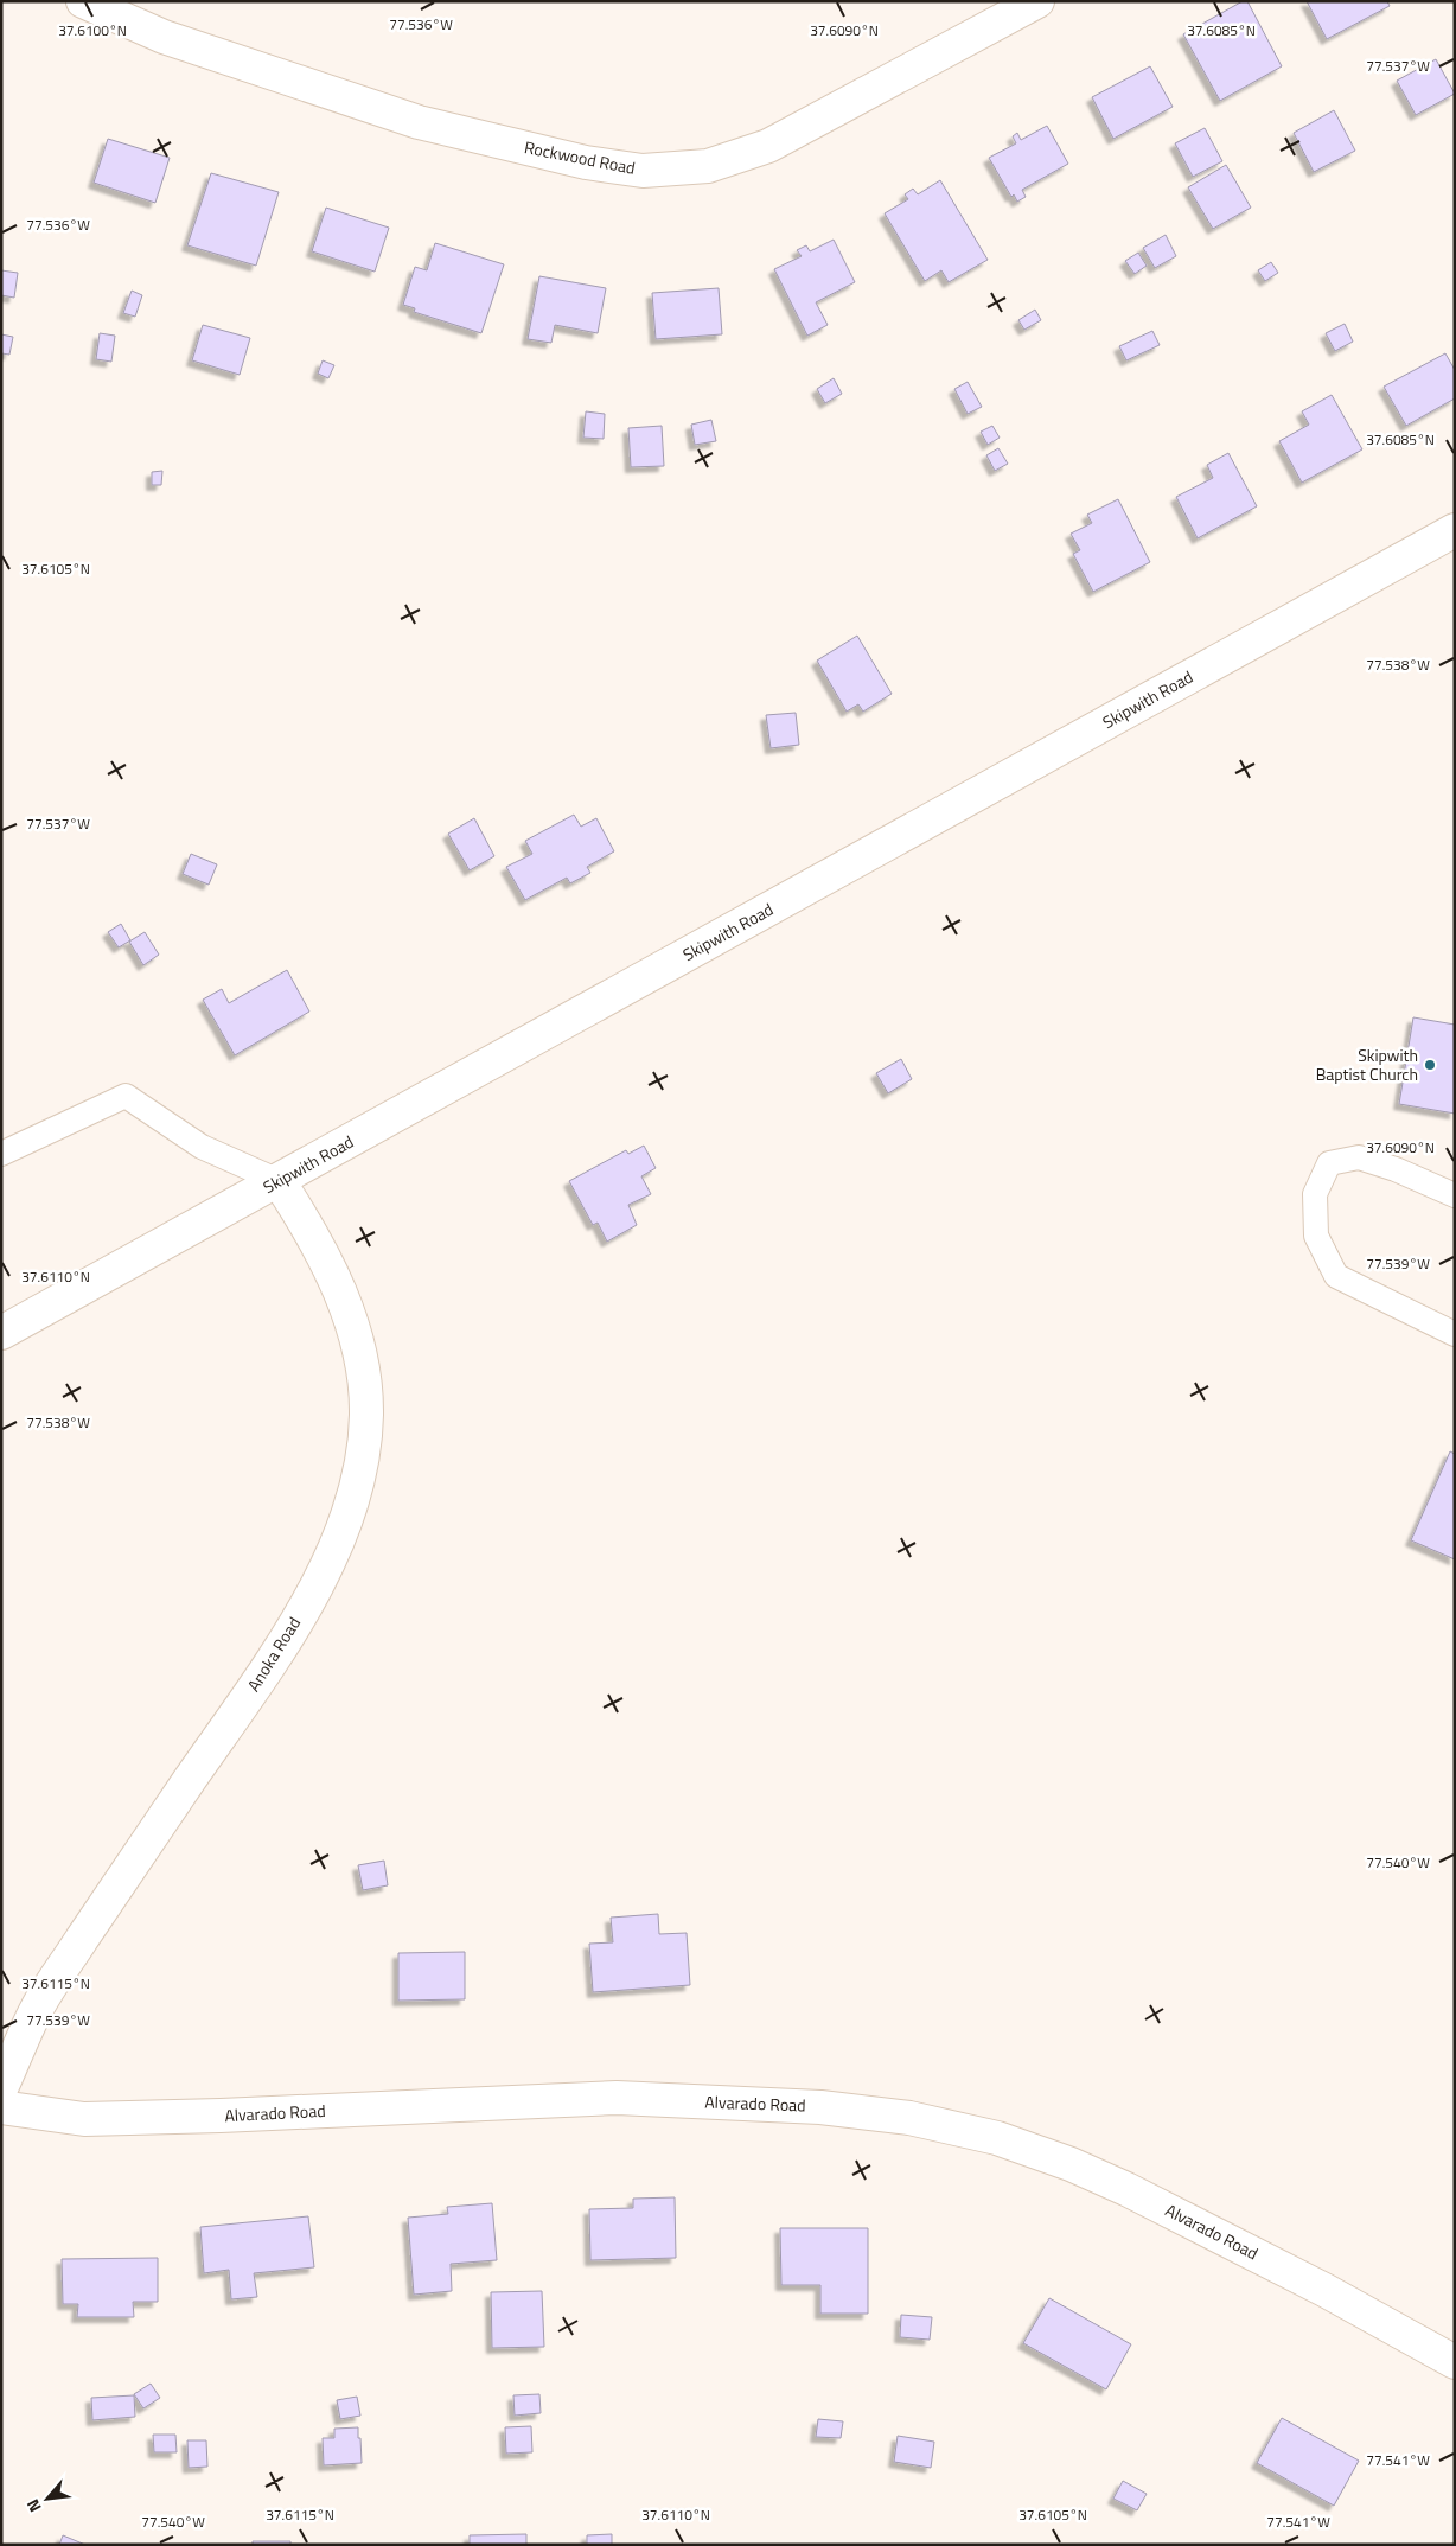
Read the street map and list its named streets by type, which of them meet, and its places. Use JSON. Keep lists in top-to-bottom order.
{
  "streets": {
    "street": [
      "Rockwood Road",
      "Skipwith Road",
      "Anoka Road",
      "Alvarado Road"
    ]
  },
  "crossings": [
    ["Skipwith Road", "Anoka Road"]
  ],
  "places": ["Skipwith Baptist Church"],
  "north": "bottom left",
  "coordinates": [
    "77.536°W",
    "37.6100°N",
    "37.6090°N",
    "37.6085°N",
    "77.537°W",
    "37.6105°N",
    "77.538°W",
    "77.539°W",
    "37.6110°N",
    "77.540°W",
    "37.6115°N",
    "77.541°W"
  ]
}
